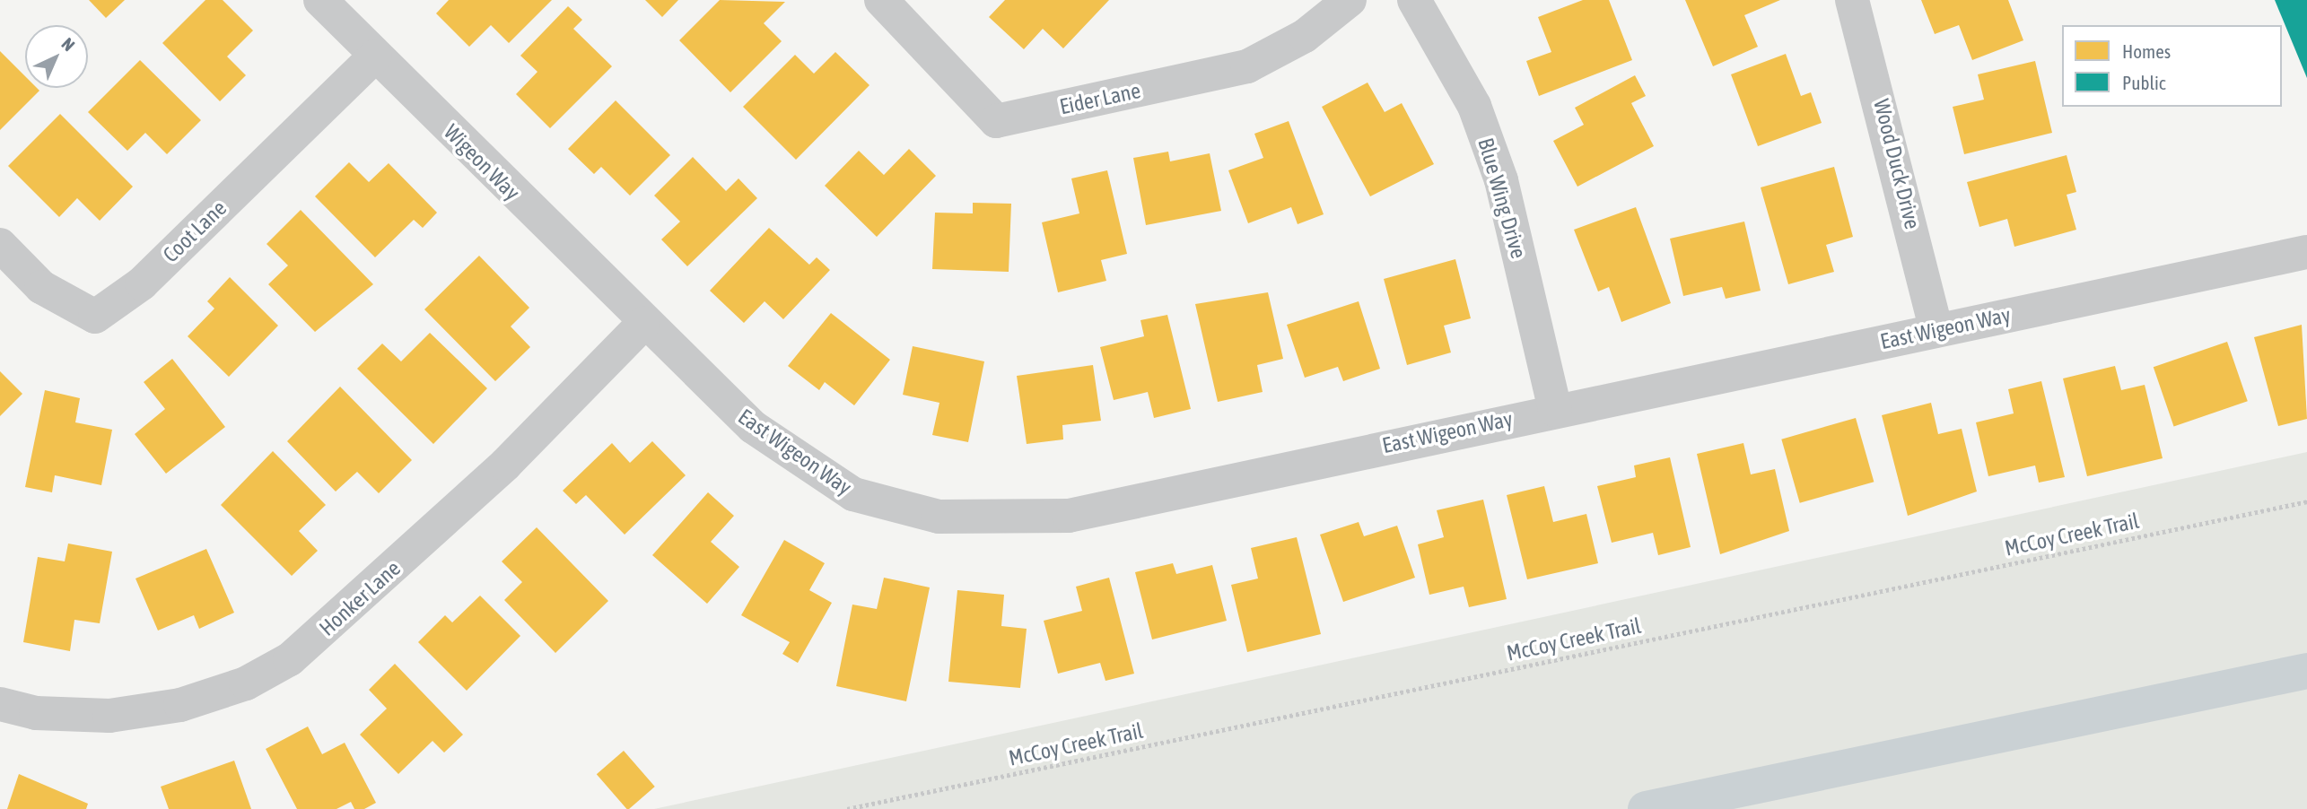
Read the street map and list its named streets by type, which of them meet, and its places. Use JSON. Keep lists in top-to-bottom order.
{
  "streets": {
    "street": [
      "Eider Lane",
      "Wigeon Way",
      "Wood Duck Drive",
      "Blue Wing Drive",
      "Coot Lane",
      "East Wigeon Way",
      "Honker Lane"
    ],
    "path": ["McCoy Creek Trail"]
  },
  "crossings": [
    ["Wigeon Way", "Coot Lane"],
    ["Wigeon Way", "East Wigeon Way"],
    ["Wigeon Way", "Honker Lane"],
    ["Wood Duck Drive", "East Wigeon Way"],
    ["Blue Wing Drive", "East Wigeon Way"],
    ["East Wigeon Way", "Honker Lane"]
  ],
  "legend": ["Homes", "Public"],
  "north": "top right"
}
